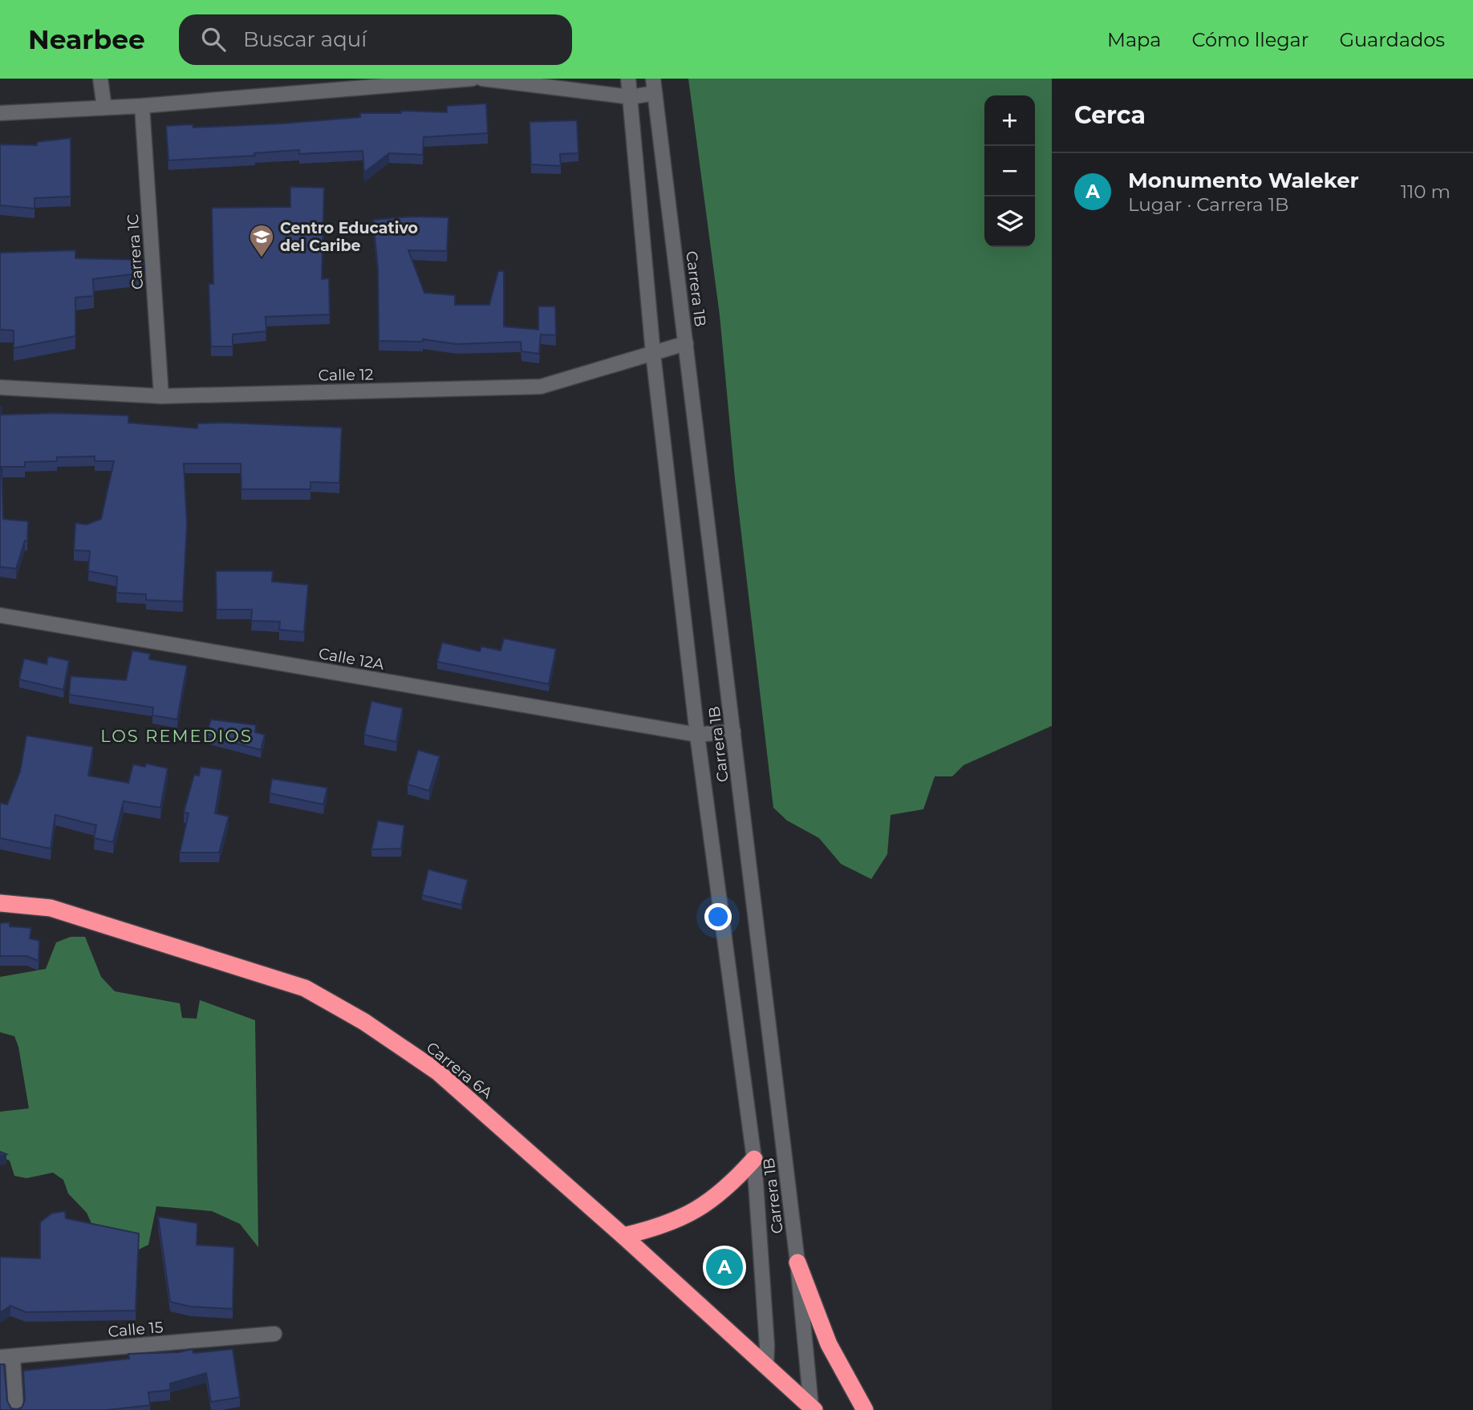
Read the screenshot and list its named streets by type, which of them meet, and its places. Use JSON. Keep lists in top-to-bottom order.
{
  "streets": {
    "highway": ["Carrera 6A"],
    "street": [
      "Carrera 1C",
      "Carrera 1B",
      "Calle 12",
      "Calle 12A",
      "Calle 15"
    ]
  },
  "crossings": [
    ["Carrera 1C", "Calle 12"],
    ["Carrera 1B", "Calle 12"],
    ["Carrera 1B", "Calle 12A"],
    ["Carrera 1B", "Carrera 6A"]
  ],
  "districts": ["LOS REMEDIOS"],
  "places": {
    "school or university": ["Centro Educativo del Caribe"]
  },
  "page": {
    "header": "Nearbee",
    "search": "Buscar aquí",
    "nav": ["Mapa", "Cómo llegar", "Guardados"],
    "heading": "Cerca",
    "map_buttons": ["+", "−"],
    "list": [
      {
        "mark": "A",
        "name": "Monumento Waleker",
        "note": "Lugar · Carrera 1B",
        "value": "110 m"
      }
    ],
    "pins": "A"
  }
}
